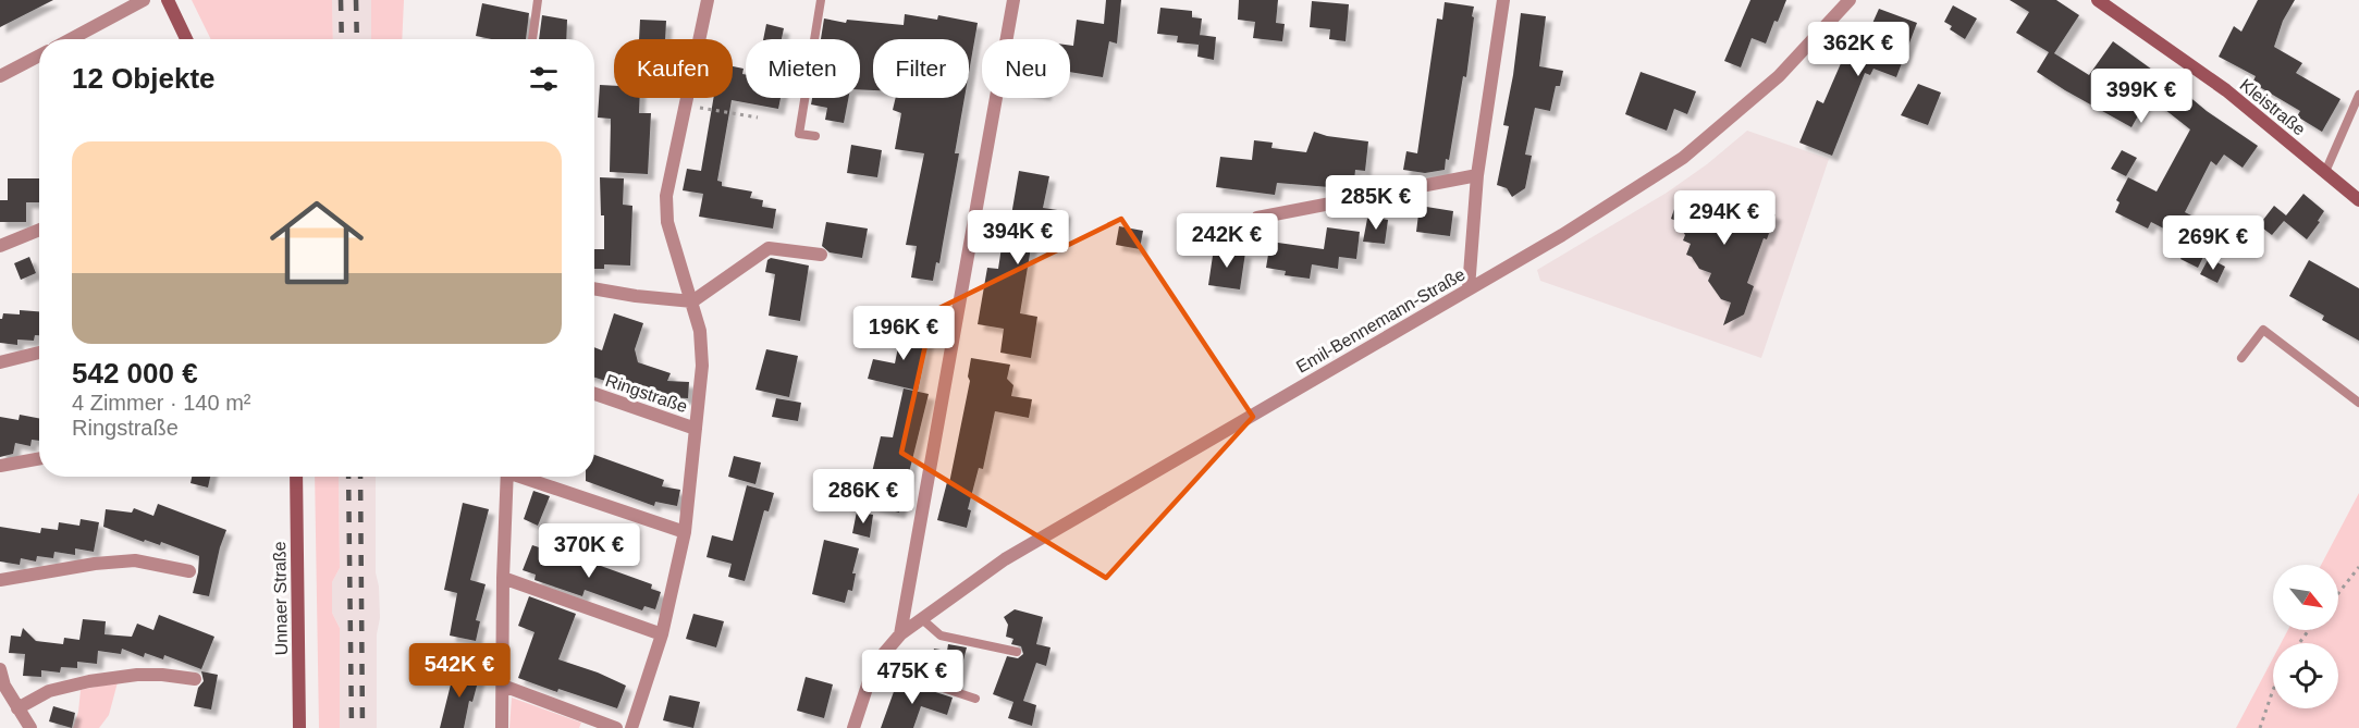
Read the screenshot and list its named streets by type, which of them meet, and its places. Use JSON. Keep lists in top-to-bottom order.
{
  "streets": {
    "main road": ["Kleistraße", "Unnaer Straße"],
    "street": ["Emil-Bennemann-Straße", "Ringstraße"]
  },
  "north": "bottom right",
  "page": {
    "price": [
      "362K €",
      "399K €",
      "285K €",
      "294K €",
      "394K €",
      "242K €",
      "269K €",
      "196K €",
      "286K €",
      "370K €",
      "542K €",
      "475K €"
    ],
    "chip": [
      "Kaufen",
      "Mieten",
      "Filter",
      "Neu"
    ],
    "heading": "12 Objekte",
    "list": [
      {
        "name": "542 000 €",
        "note": "4 Zimmer · 140 m² · Ringstraße"
      }
    ]
  }
}
